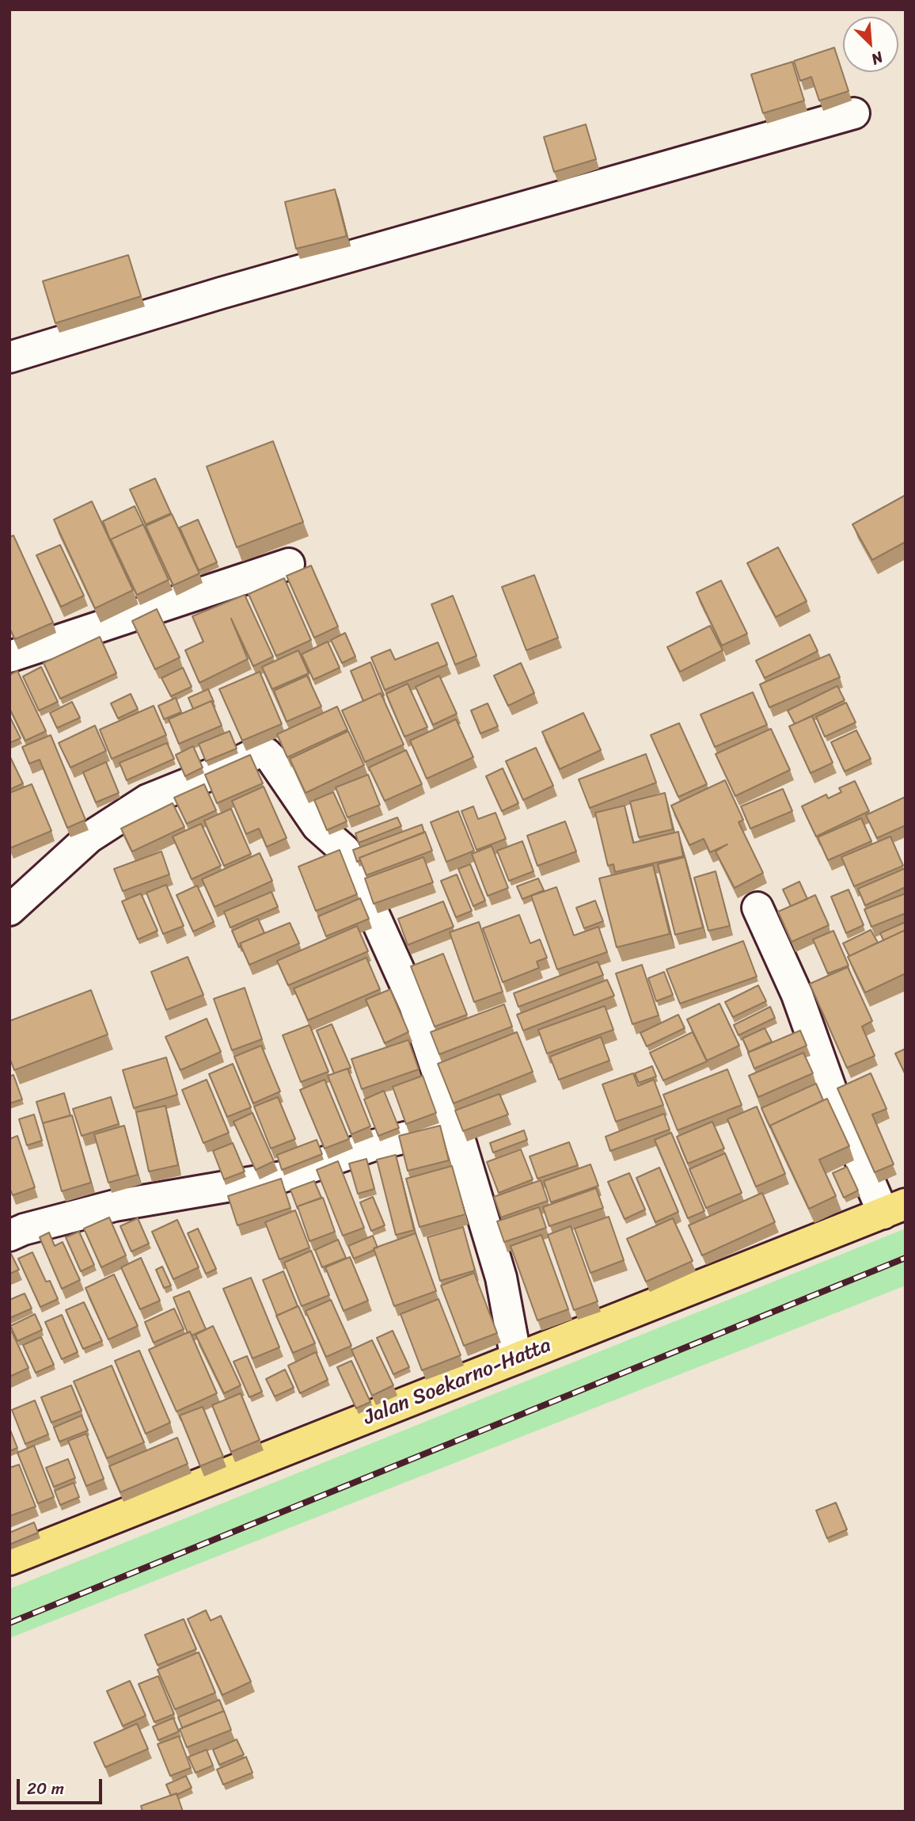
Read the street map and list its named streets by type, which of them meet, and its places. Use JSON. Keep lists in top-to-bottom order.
{
  "streets": {
    "highway": ["Jalan Soekarno-Hatta"]
  },
  "scale_bar": "20 m",
  "north": "bottom right"
}
